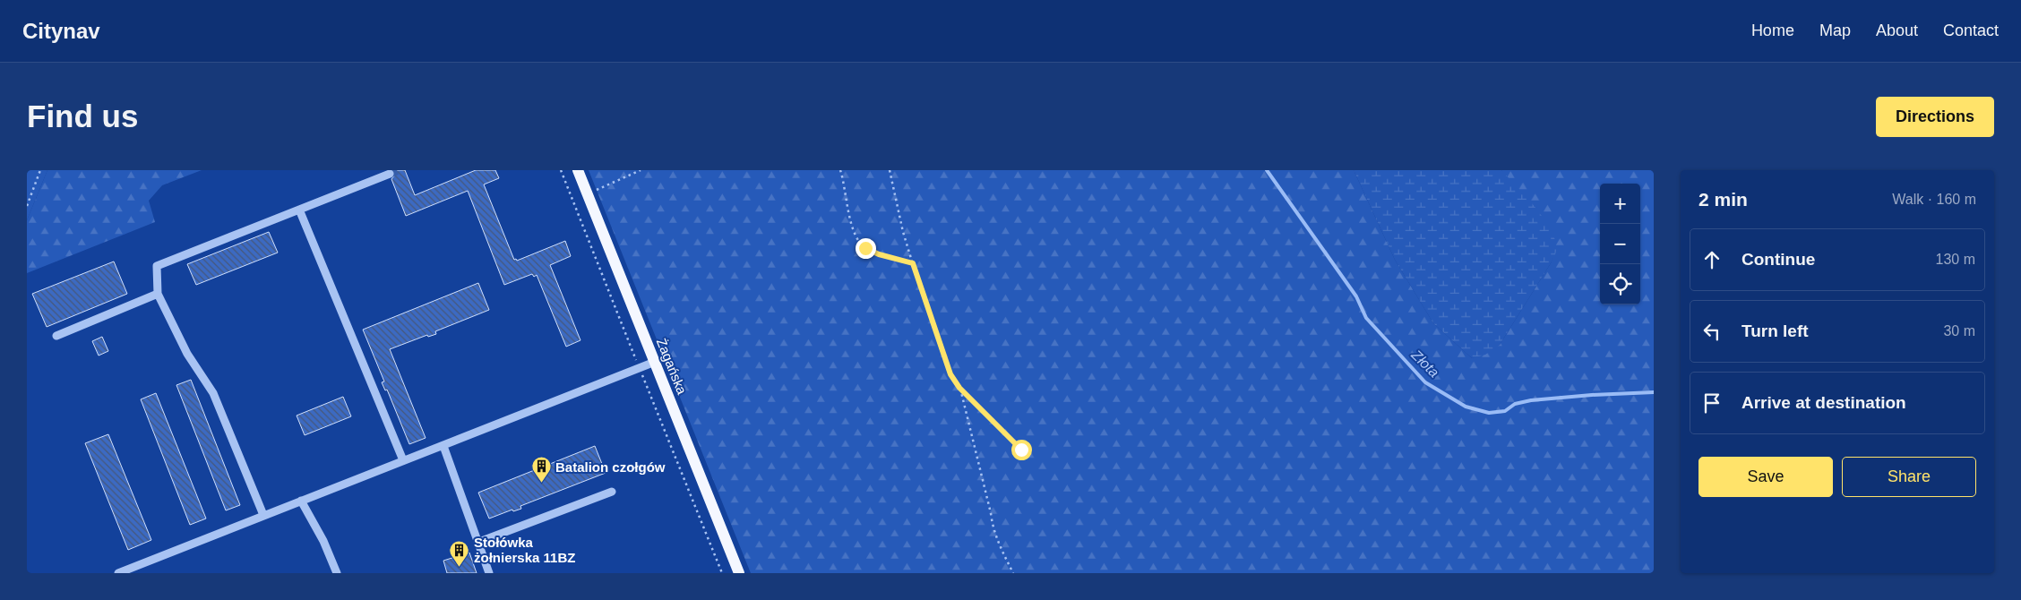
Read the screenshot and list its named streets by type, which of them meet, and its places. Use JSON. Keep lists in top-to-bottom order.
{
  "streets": {
    "main road": ["Żagańska"]
  },
  "water": ["Złota"],
  "places": {
    "building": ["Batalion czołgów", "Stołówka żołnierska 11BZ"]
  },
  "page": {
    "header": "Citynav",
    "nav": [
      "Home",
      "Map",
      "About",
      "Contact"
    ],
    "buttons": [
      "Directions",
      ["Save", "Share"]
    ],
    "title": "Find us",
    "heading": ["2 min", "Walk · 160 m"],
    "map_buttons": ["+", "−"],
    "list": [
      ["Continue", "130 m"],
      ["Turn left", "30 m"],
      "Arrive at destination"
    ]
  }
}
